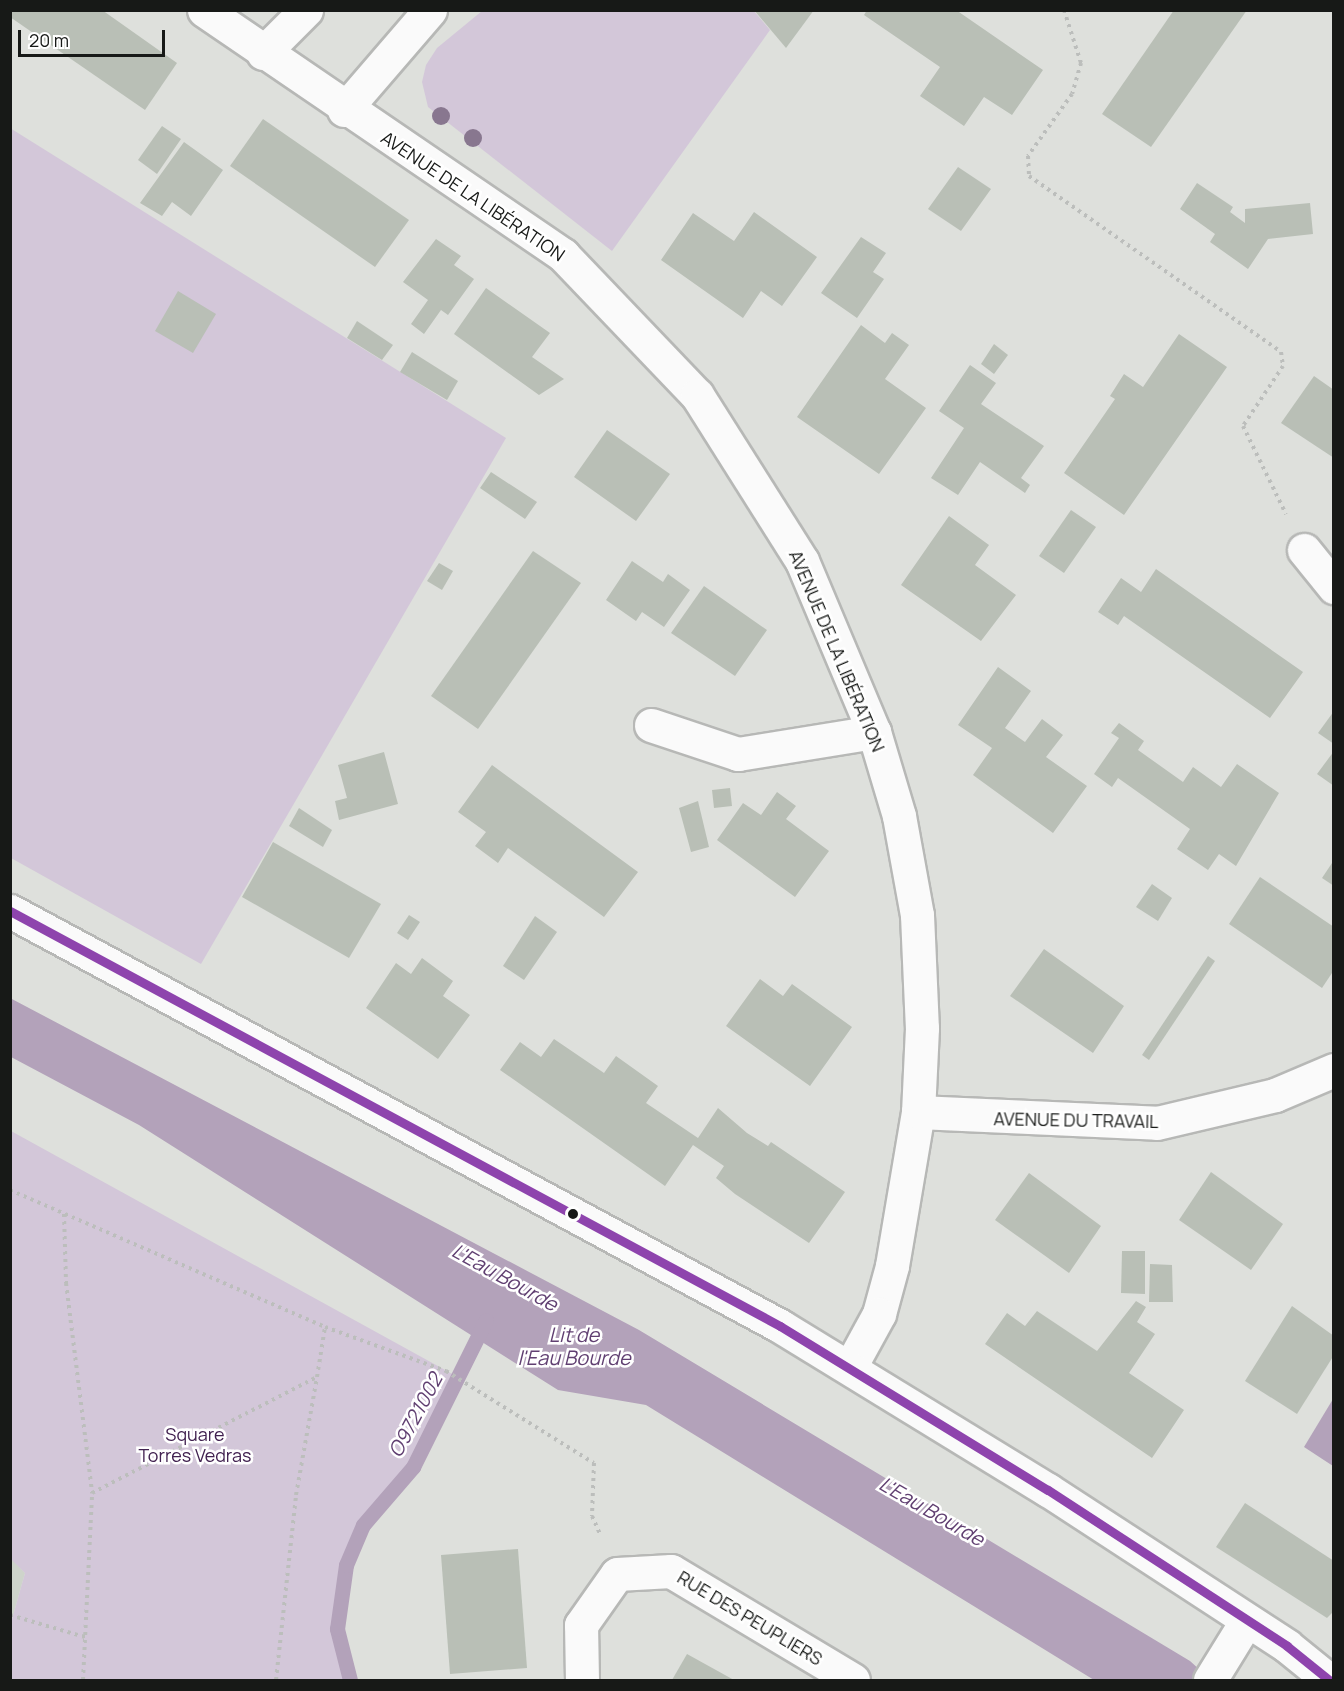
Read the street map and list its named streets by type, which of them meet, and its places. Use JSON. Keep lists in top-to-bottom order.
{
  "streets": {
    "street": ["AVENUE DE LA LIBÉRATION", "AVENUE DU TRAVAIL", "RUE DES PEUPLIERS"]
  },
  "crossings": [
    ["AVENUE DE LA LIBÉRATION", "AVENUE DU TRAVAIL"]
  ],
  "water": ["L'Eau Bourde", "Lit de l'Eau Bourde", "O9721002"],
  "parks": ["Square Torres Vedras"],
  "scale_bar": "20 m"
}
